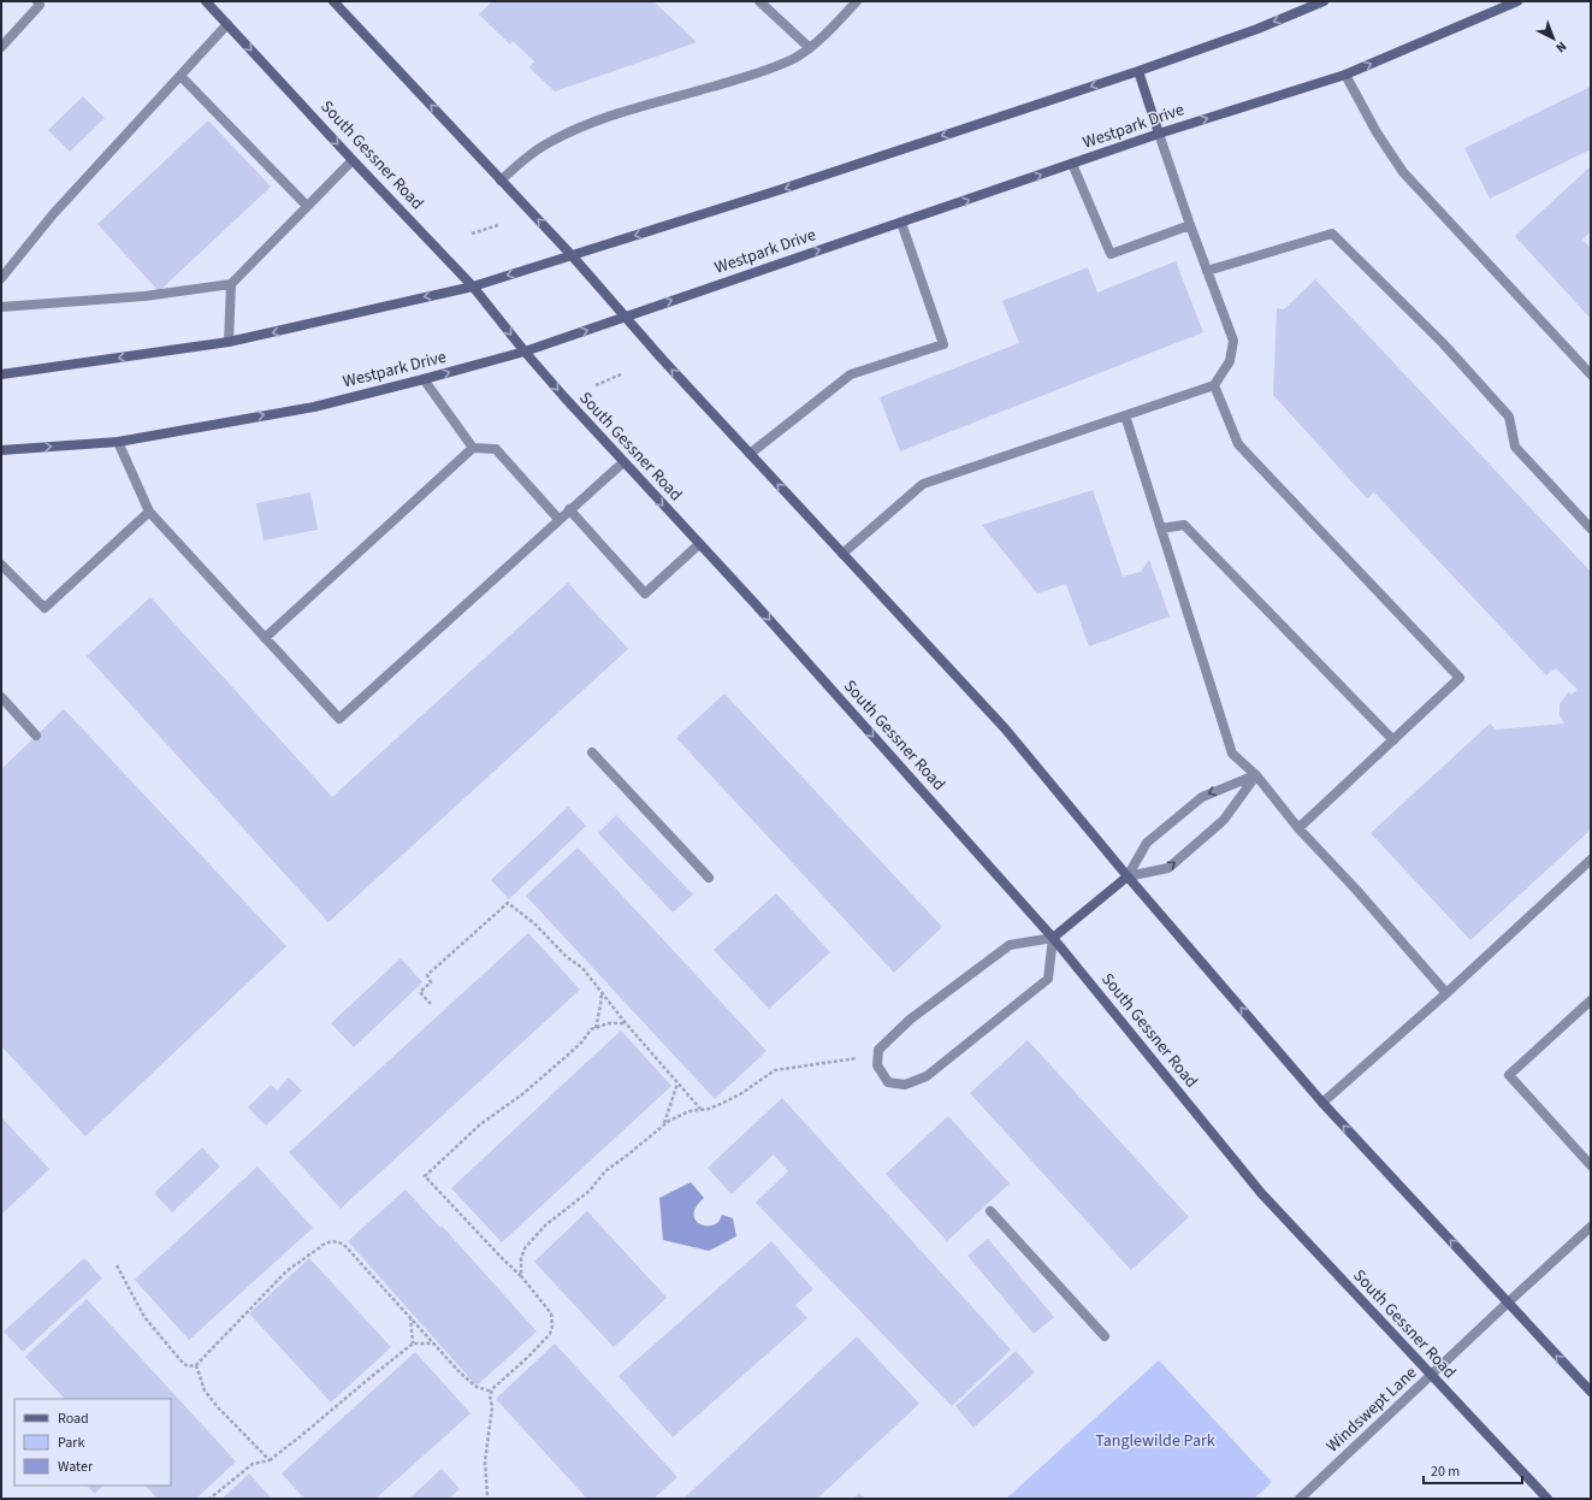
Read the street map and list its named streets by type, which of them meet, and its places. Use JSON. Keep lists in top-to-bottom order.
{
  "streets": {
    "main road": ["Westpark Drive", "South Gessner Road"],
    "street": ["Windswept Lane"]
  },
  "crossings": [
    ["Westpark Drive", "South Gessner Road"],
    ["South Gessner Road", "Windswept Lane"]
  ],
  "one_way": ["South Gessner Road"],
  "parks": ["Tanglewilde Park"],
  "legend": ["Road", "Park", "Water"],
  "scale_bar": "20 m",
  "north": "bottom right"
}
